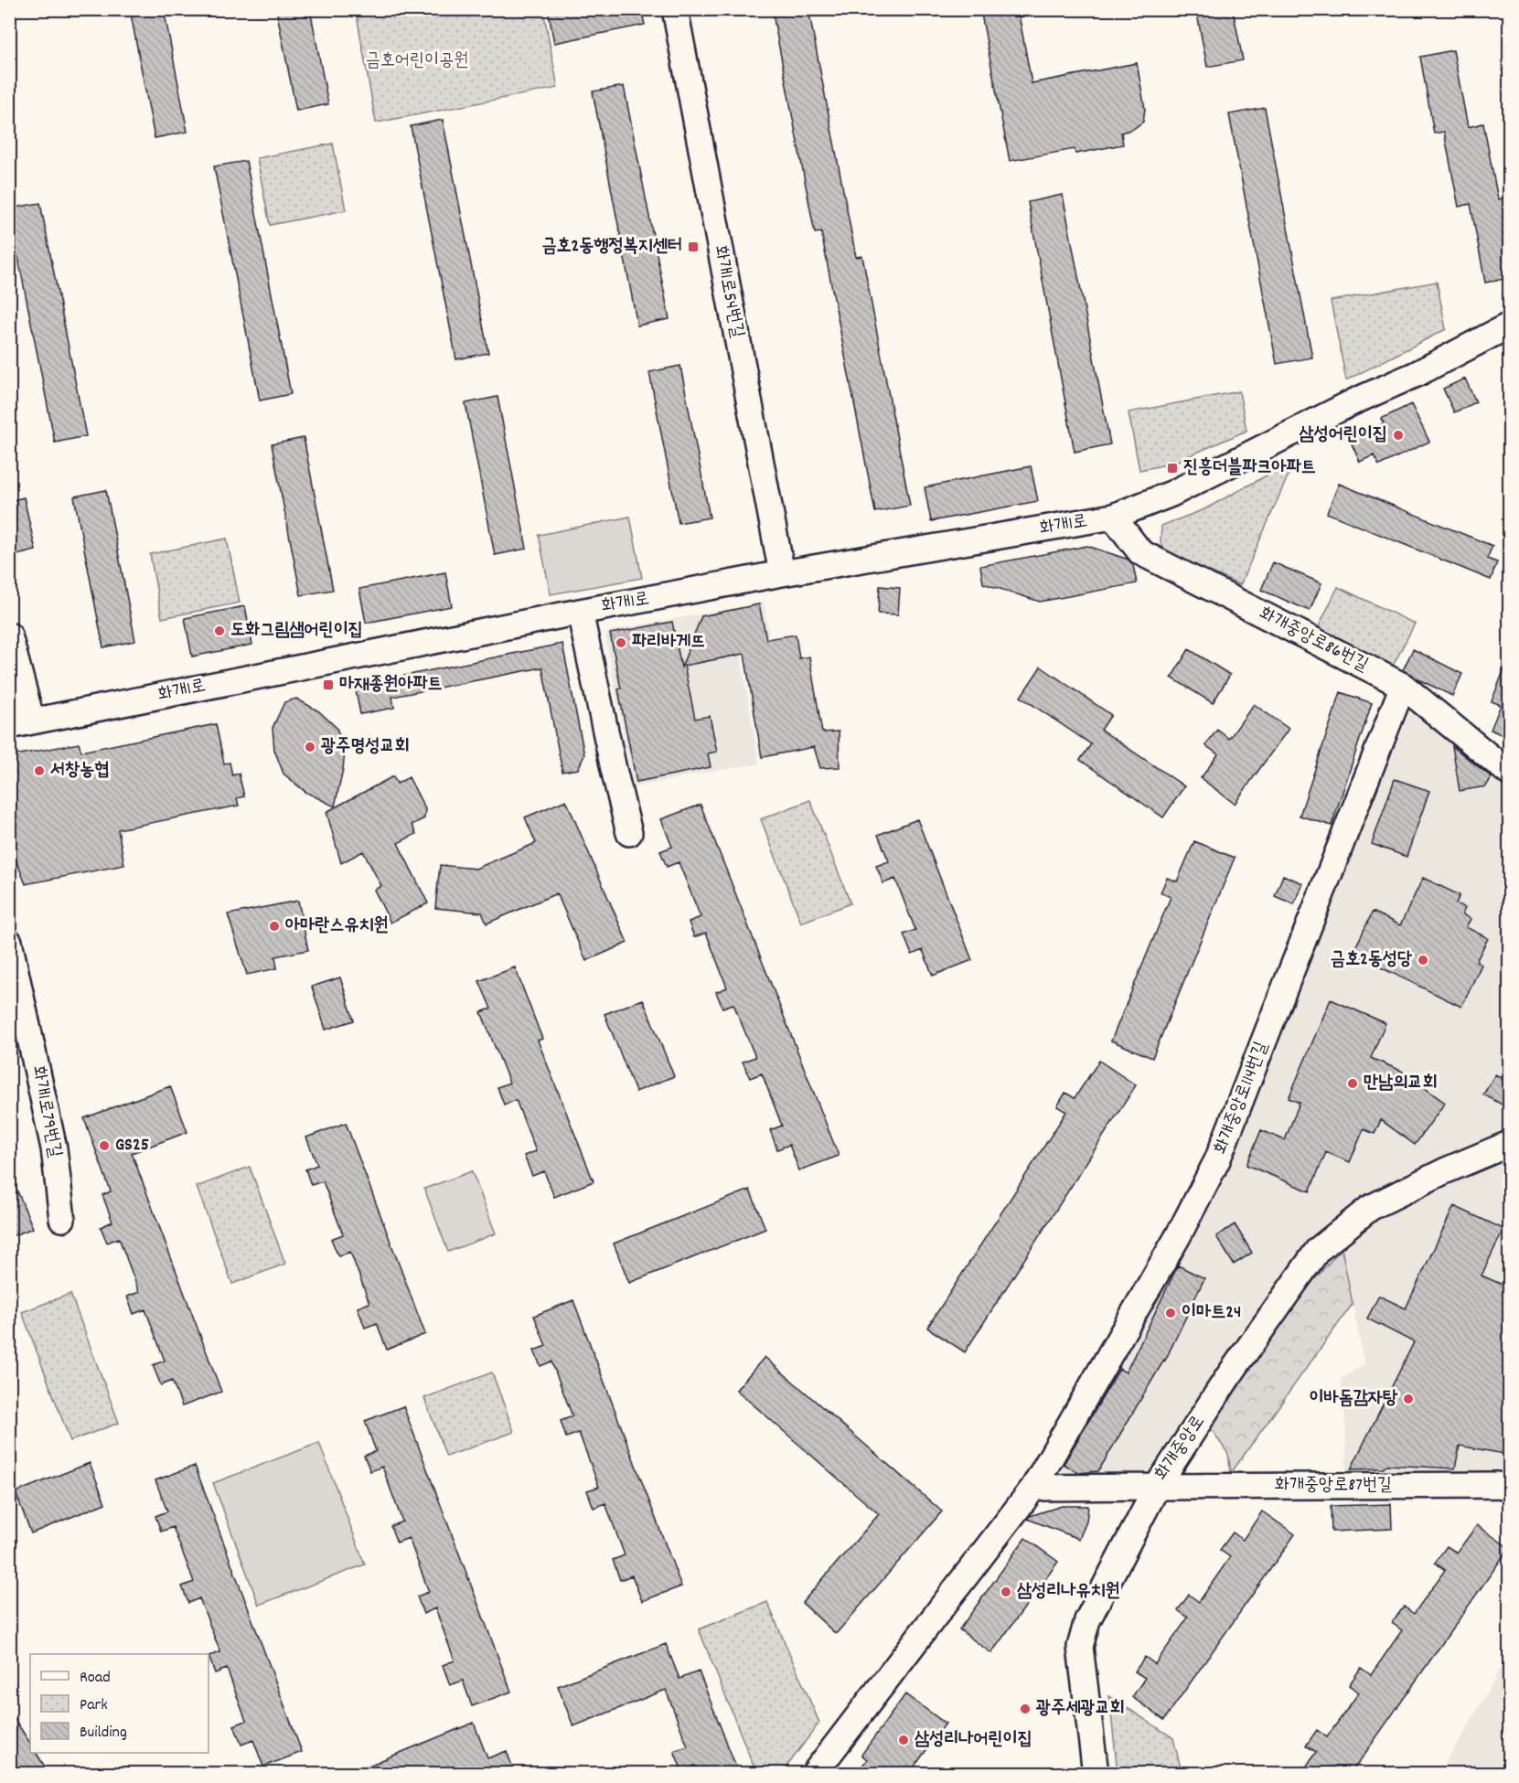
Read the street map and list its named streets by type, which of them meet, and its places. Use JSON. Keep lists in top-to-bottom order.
{
  "streets": {
    "street": [
      "화개1로54번길",
      "화개1로",
      "화개중앙로86번길",
      "화개중앙로114번길",
      "화개1로79번길",
      "화개중앙로",
      "화개중앙로87번길"
    ]
  },
  "crossings": [
    ["화개1로54번길", "화개1로"],
    ["화개1로", "화개중앙로86번길"],
    ["화개중앙로86번길", "화개중앙로114번길"],
    ["화개중앙로114번길", "화개중앙로"],
    ["화개중앙로", "화개중앙로87번길"]
  ],
  "parks": ["금호어린이공원"],
  "places": {
    "transit": ["금호2동행정복지센터", "진흥더블파크아파트", "마재종원아파트"],
    "other": [
      "삼성어린이집",
      "도화그림샘어린이집",
      "파리바게뜨",
      "광주명성교회",
      "서창농협",
      "아마란스유치원",
      "금호2동성당",
      "만남의교회",
      "GS25",
      "이마트24",
      "이바돔감자탕",
      "삼성리나유치원",
      "광주세광교회",
      "삼성리나어린이집"
    ]
  },
  "legend": ["Road", "Park", "Building"]
}
